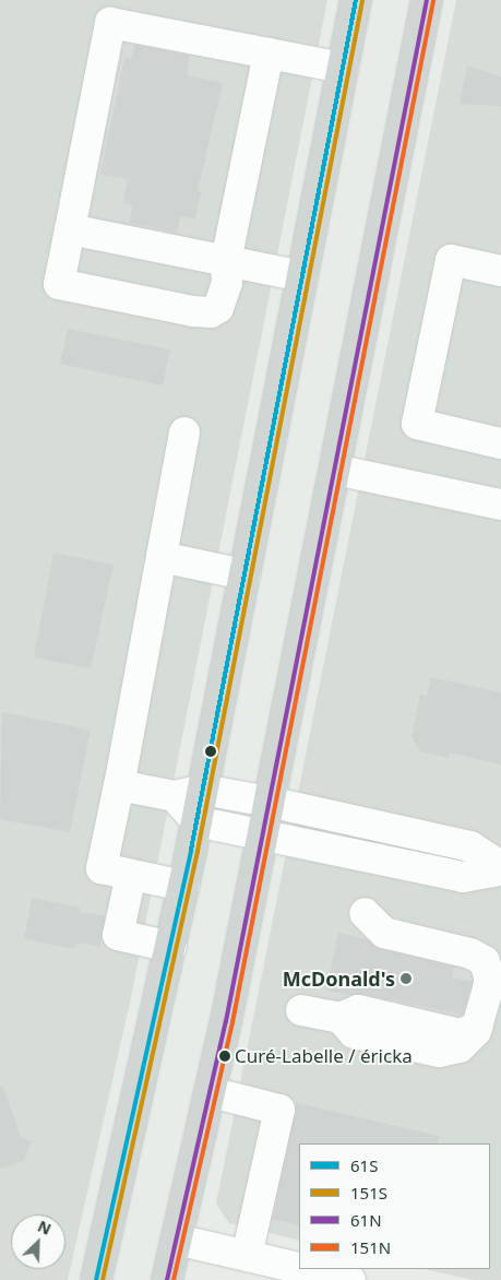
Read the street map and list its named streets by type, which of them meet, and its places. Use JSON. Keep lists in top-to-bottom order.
{
  "places": ["McDonald's", "Curé-Labelle / éricka"],
  "lines": [
    "transit line 61S",
    "transit line 61N",
    "transit line 151S",
    "transit line 151N"
  ],
  "legend": [
    "61S",
    "151S",
    "61N",
    "151N"
  ],
  "north": "top right"
}
